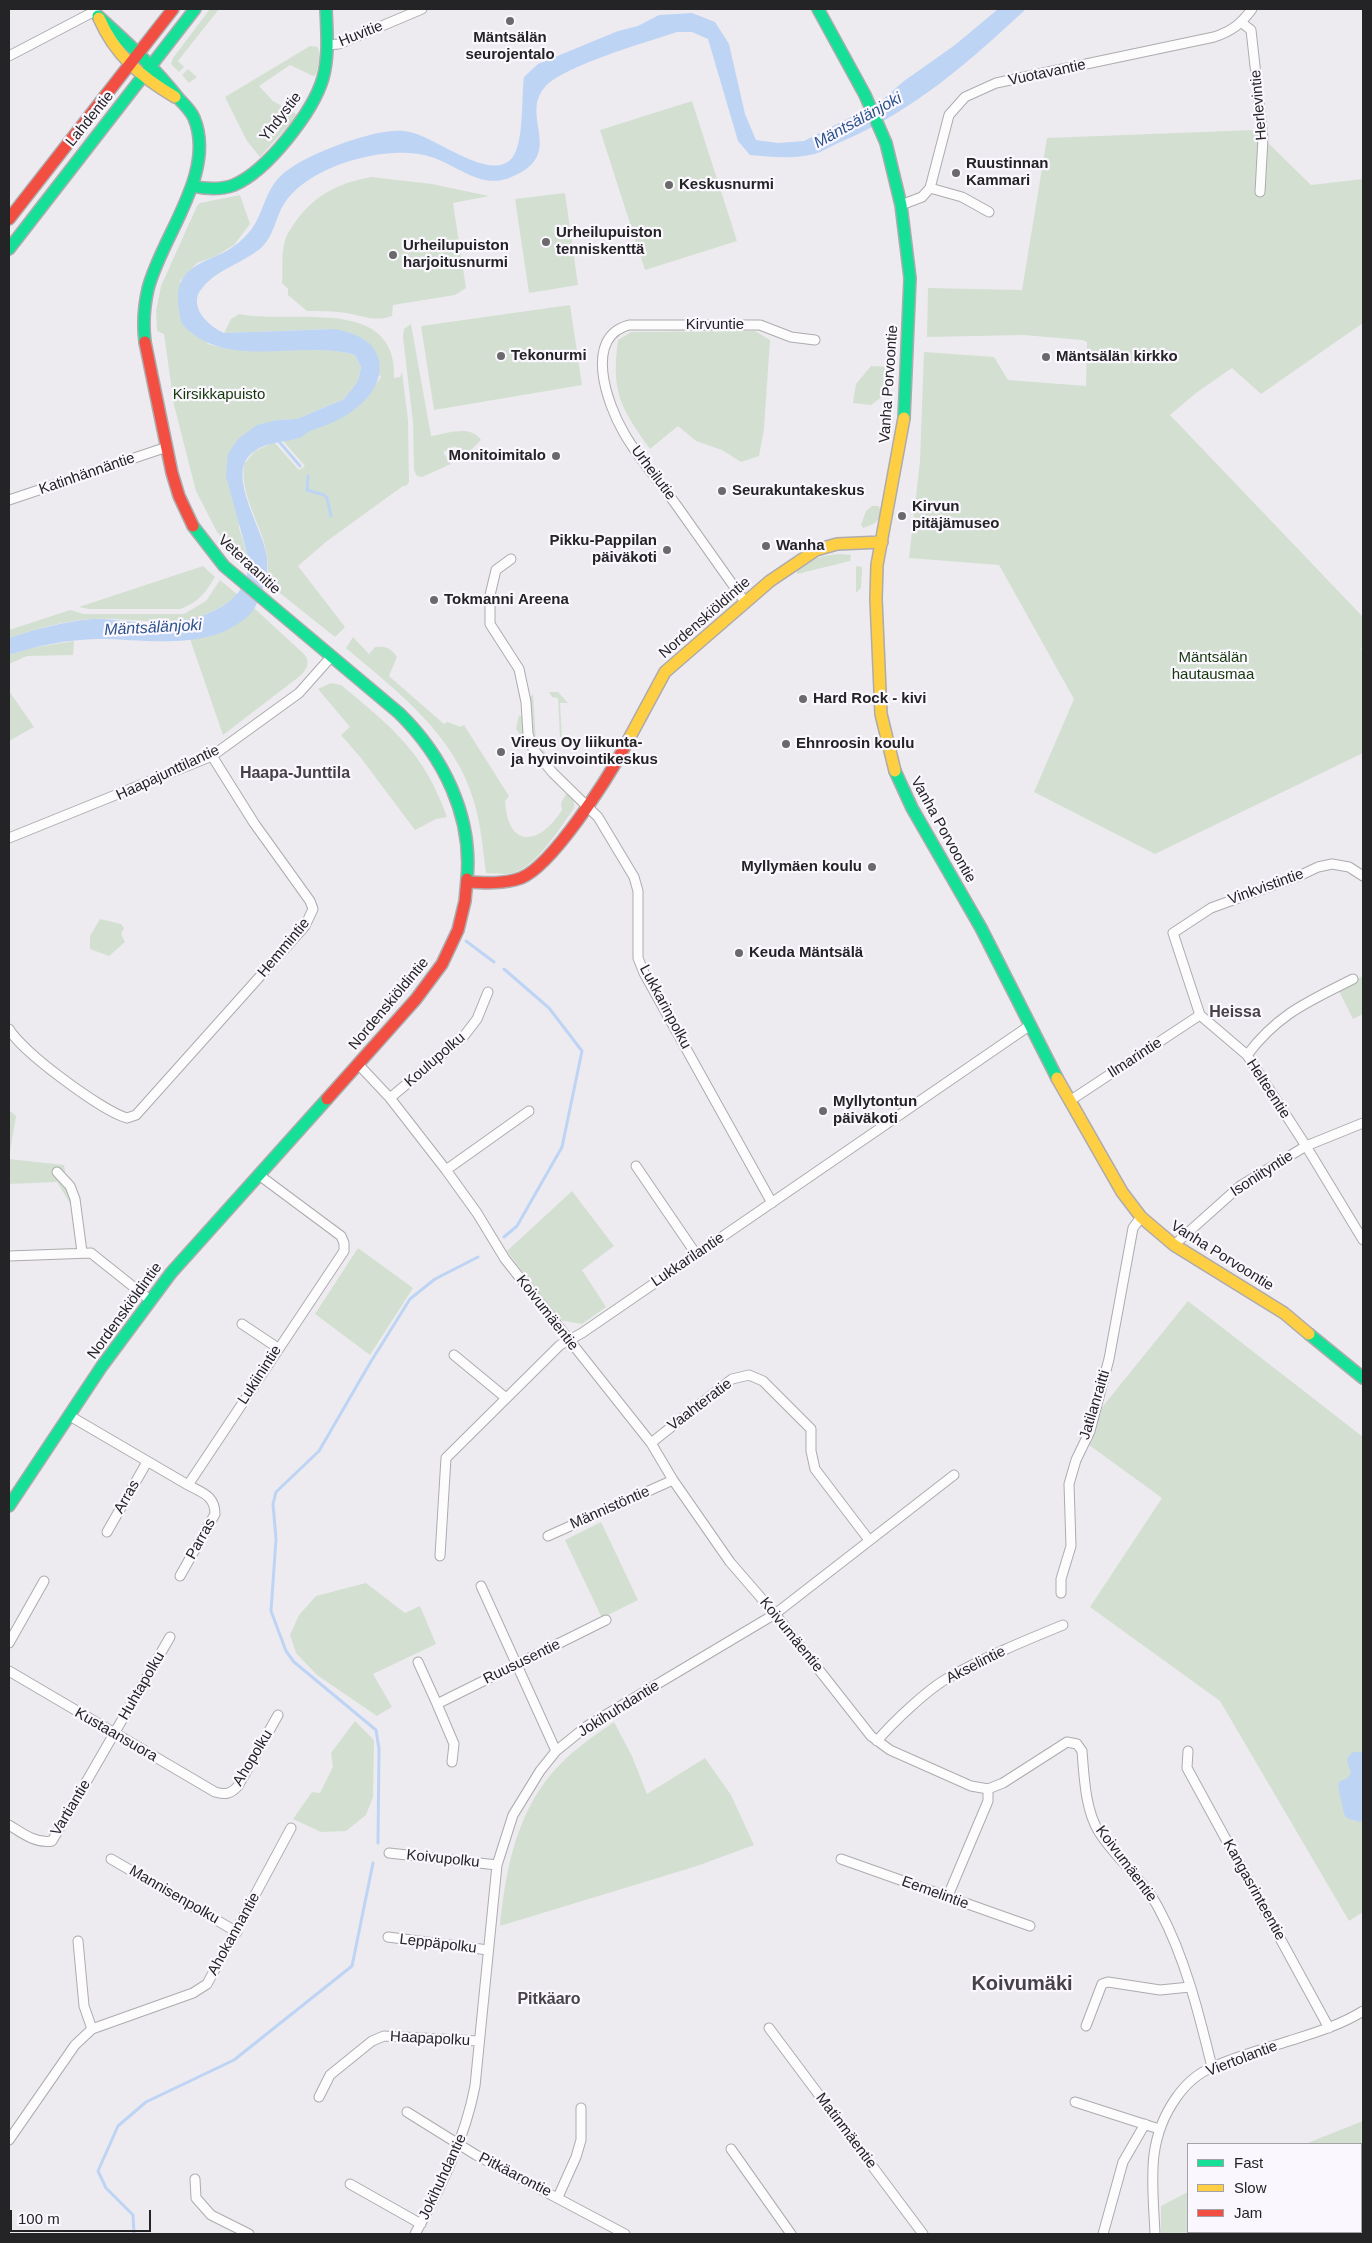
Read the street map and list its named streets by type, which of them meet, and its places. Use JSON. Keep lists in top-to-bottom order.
{
  "streets": {
    "main road": [
      "Yhdystie",
      "Lahdentie",
      "Vanha Porvoontie",
      "Veteraanitie",
      "Nordenskiöldintie"
    ],
    "street": [
      "Huvitie",
      "Vuotavantie",
      "Herlevintie",
      "Kirvuntie",
      "Urheilutie",
      "Katinhännäntie",
      "Haapajunttilantie",
      "Vinkvistintie",
      "Hemmintie",
      "Lukkarinpolku",
      "Ilmarintie",
      "Koulupolku",
      "Helteentie",
      "Isoniityntie",
      "Lukkarilantie",
      "Koivumäentie",
      "Lukiinintie",
      "Vaahteratie",
      "Jatilanraitti",
      "Arras",
      "Männistöntie",
      "Parras",
      "Ruususentie",
      "Akselintie",
      "Huhtapolku",
      "Jokihuhdantie",
      "Kustaansuora",
      "Ahopolku",
      "Vartiantie",
      "Koivupolku",
      "Kangasrinteentie",
      "Eemelintie",
      "Mannisenpolku",
      "Ahokannantie",
      "Leppäpolku",
      "Haapapolku",
      "Viertolantie",
      "Matinmäentie",
      "Pitkäarontie"
    ]
  },
  "crossings": [
    ["Huvitie", "Yhdystie"],
    ["Vuotavantie", "Herlevintie"],
    ["Yhdystie", "Veteraanitie"],
    ["Lahdentie", "Veteraanitie"],
    ["Kirvuntie", "Urheilutie"],
    ["Vanha Porvoontie", "Nordenskiöldintie"],
    ["Vanha Porvoontie", "Ilmarintie"],
    ["Vanha Porvoontie", "Isoniityntie"],
    ["Vanha Porvoontie", "Lukkarilantie"],
    ["Vanha Porvoontie", "Jatilanraitti"],
    ["Urheilutie", "Nordenskiöldintie"],
    ["Katinhännäntie", "Veteraanitie"],
    ["Veteraanitie", "Nordenskiöldintie"],
    ["Veteraanitie", "Haapajunttilantie"],
    ["Nordenskiöldintie", "Lukkarinpolku"],
    ["Nordenskiöldintie", "Koivumäentie"],
    ["Nordenskiöldintie", "Lukiinintie"],
    ["Haapajunttilantie", "Hemmintie"],
    ["Vinkvistintie", "Ilmarintie"],
    ["Vinkvistintie", "Helteentie"],
    ["Lukkarinpolku", "Lukkarilantie"],
    ["Ilmarintie", "Helteentie"],
    ["Koulupolku", "Koivumäentie"],
    ["Helteentie", "Isoniityntie"],
    ["Lukkarilantie", "Koivumäentie"],
    ["Koivumäentie", "Vaahteratie"],
    ["Koivumäentie", "Männistöntie"],
    ["Koivumäentie", "Akselintie"],
    ["Koivumäentie", "Jokihuhdantie"],
    ["Koivumäentie", "Viertolantie"],
    ["Lukiinintie", "Parras"],
    ["Vaahteratie", "Jokihuhdantie"],
    ["Huhtapolku", "Kustaansuora"],
    ["Huhtapolku", "Vartiantie"],
    ["Jokihuhdantie", "Koivupolku"],
    ["Jokihuhdantie", "Leppäpolku"],
    ["Jokihuhdantie", "Haapapolku"],
    ["Jokihuhdantie", "Pitkäarontie"],
    ["Kustaansuora", "Ahopolku"],
    ["Kustaansuora", "Vartiantie"],
    ["Kangasrinteentie", "Viertolantie"],
    ["Mannisenpolku", "Ahokannantie"]
  ],
  "districts": [
    "Haapa-Junttila",
    "Heissa",
    "Koivumäki",
    "Pitkäaro"
  ],
  "water": ["Mäntsälänjoki"],
  "parks": ["Kirsikkapuisto", "Mäntsälän hautausmaa"],
  "places": [
    "Mäntsälän seurojentalo",
    "Ruustinnan Kammari",
    "Keskusnurmi",
    "Urheilupuiston tenniskenttä",
    "Urheilupuiston harjoitusnurmi",
    "Tekonurmi",
    "Mäntsälän kirkko",
    "Monitoimitalo",
    "Seurakuntakeskus",
    "Kirvun pitäjämuseo",
    "Wanha",
    "Pikku-Pappilan päiväkoti",
    "Tokmanni Areena",
    "Hard Rock - kivi",
    "Ehnroosin koulu",
    "Vireus Oy liikunta- ja hyvinvointikeskus",
    "Myllymäen koulu",
    "Keuda Mäntsälä",
    "Myllytontun päiväkoti"
  ],
  "legend": ["Fast", "Slow", "Jam"],
  "scale_bar": "100 m"
}
